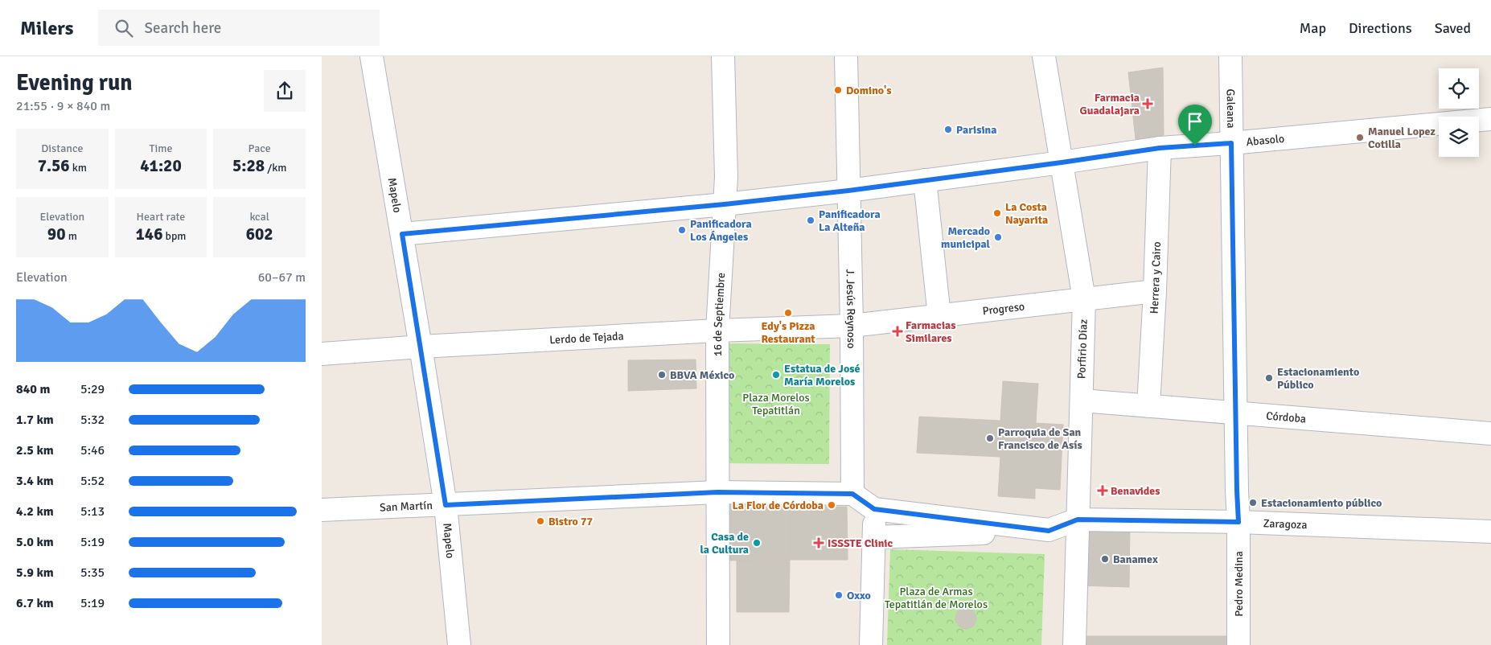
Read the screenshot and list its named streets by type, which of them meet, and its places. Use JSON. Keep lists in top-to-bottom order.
{
  "streets": {
    "street": [
      "Galeana",
      "Abasolo",
      "Mapelo",
      "Herrera y Cairo",
      "J. Jesús Reynoso",
      "Progreso",
      "16 de Septiembre",
      "Lerdo de Tejada",
      "Porfirio Díaz",
      "Córdoba",
      "San Martín",
      "Zaragoza",
      "Pedro Medina"
    ]
  },
  "crossings": [
    ["Galeana", "Abasolo"],
    ["Galeana", "Córdoba"],
    ["Galeana", "Zaragoza"],
    ["Galeana", "Pedro Medina"],
    ["Abasolo", "Mapelo"],
    ["Abasolo", "Herrera y Cairo"],
    ["Abasolo", "J. Jesús Reynoso"],
    ["Abasolo", "16 de Septiembre"],
    ["Abasolo", "Porfirio Díaz"],
    ["Mapelo", "Lerdo de Tejada"],
    ["Mapelo", "San Martín"],
    ["Herrera y Cairo", "Progreso"],
    ["Herrera y Cairo", "Córdoba"],
    ["J. Jesús Reynoso", "Progreso"],
    ["J. Jesús Reynoso", "Lerdo de Tejada"],
    ["J. Jesús Reynoso", "San Martín"],
    ["Progreso", "Lerdo de Tejada"],
    ["Progreso", "Porfirio Díaz"],
    ["16 de Septiembre", "Lerdo de Tejada"],
    ["16 de Septiembre", "San Martín"],
    ["Porfirio Díaz", "Córdoba"],
    ["Porfirio Díaz", "Zaragoza"],
    ["Zaragoza", "Pedro Medina"]
  ],
  "parks": ["Plaza Morelos Tepatitlán", "Plaza de Armas Tepatitlán de Morelos"],
  "places": {
    "other": [
      "Domino's",
      "Parisina",
      "Manuel Lopez Cotilla",
      "La Costa Nayarita",
      "Panificadora La Alteña",
      "Panificadora Los Ángeles",
      "Mercado municipal",
      "Edy's Pizza Restaurant",
      "BBVA México",
      "Estatua de José María Morelos",
      "Estacionamiento Público",
      "Parroquia de San Francisco de Asís",
      "Estacionamiento público",
      "La Flor de Córdoba",
      "Bistro 77",
      "Casa de la Cultura",
      "Banamex",
      "Oxxo"
    ],
    "health": [
      "Farmacia Guadalajara",
      "Farmacias Similares",
      "Benavides",
      "ISSSTE Clinic"
    ]
  },
  "page": {
    "header": "Milers",
    "search": "Search here",
    "nav": ["Map", "Directions", "Saved"],
    "heading": ["Evening run", "21:55 · 9 × 840 m"],
    "stats": [
      ["Distance", "7.56 km"],
      ["Time", "41:20"],
      ["Pace", "5:28 /km"],
      ["Elevation", "90 m"],
      ["Heart rate", "146 bpm"],
      ["kcal", "602"]
    ],
    "chart": ["Elevation", "60–67 m"],
    "list": [
      {
        "name": "840 m",
        "note": "5:29"
      },
      {
        "name": "1.7 km",
        "note": "5:32"
      },
      {
        "name": "2.5 km",
        "note": "5:46"
      },
      {
        "name": "3.4 km",
        "note": "5:52"
      },
      {
        "name": "4.2 km",
        "note": "5:13"
      },
      {
        "name": "5.0 km",
        "note": "5:19"
      },
      {
        "name": "5.9 km",
        "note": "5:35"
      },
      {
        "name": "6.7 km",
        "note": "5:19"
      }
    ]
  }
}
